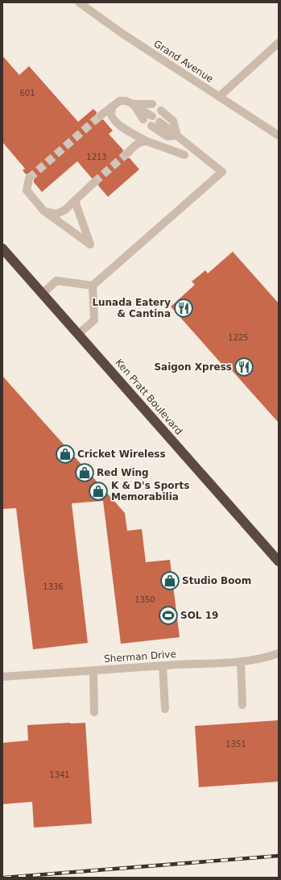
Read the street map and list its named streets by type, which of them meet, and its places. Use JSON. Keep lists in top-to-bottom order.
{
  "streets": {
    "highway": ["Ken Pratt Boulevard"],
    "street": ["Grand Avenue", "Sherman Drive"]
  },
  "places": {
    "restaurant": ["Lunada Eatery & Cantina", "Saigon Xpress"],
    "shop": [
      "Cricket Wireless",
      "Red Wing",
      "K & D's Sports Memorabilia",
      "Studio Boom"
    ],
    "sports": ["SOL 19"]
  },
  "house_numbers": [
    "601",
    "1213",
    "1225",
    "1336",
    "1350",
    "1351",
    "1341"
  ]
}
